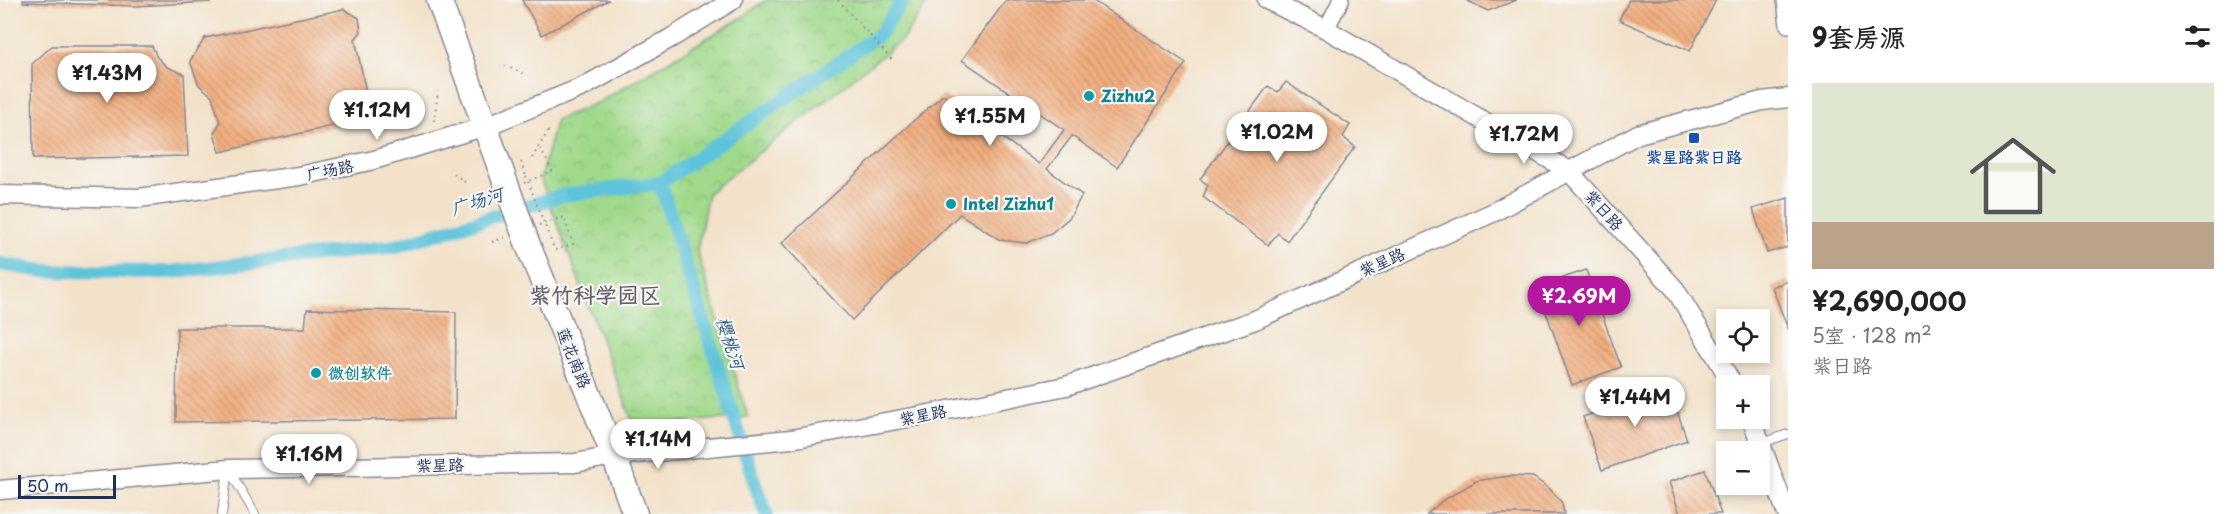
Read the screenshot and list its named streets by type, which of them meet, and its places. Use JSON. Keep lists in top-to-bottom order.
{
  "streets": {
    "main road": ["莲花南路"],
    "street": ["广场路", "紫日路", "紫星路"]
  },
  "crossings": [
    ["广场路", "莲花南路"],
    ["紫日路", "紫星路"],
    ["紫星路", "莲花南路"]
  ],
  "districts": ["紫竹科学园区"],
  "water": ["广场河", "樱桃河"],
  "places": {
    "other": ["Zizhu2", "Intel Zizhu1", "微创软件"],
    "transit": ["紫星路紫日路"]
  },
  "scale_bar": "50 m",
  "page": {
    "heading": "9套房源",
    "price": [
      "¥1.43M",
      "¥1.12M",
      "¥1.55M",
      "¥1.02M",
      "¥1.72M",
      "¥2.69M",
      "¥1.44M",
      "¥1.14M",
      "¥1.16M"
    ],
    "list": [
      {
        "name": "¥2,690,000",
        "note": "5室 · 128 m² · 紫日路"
      }
    ],
    "map_buttons": ["+", "−"],
    "scale": "50 m"
  }
}
